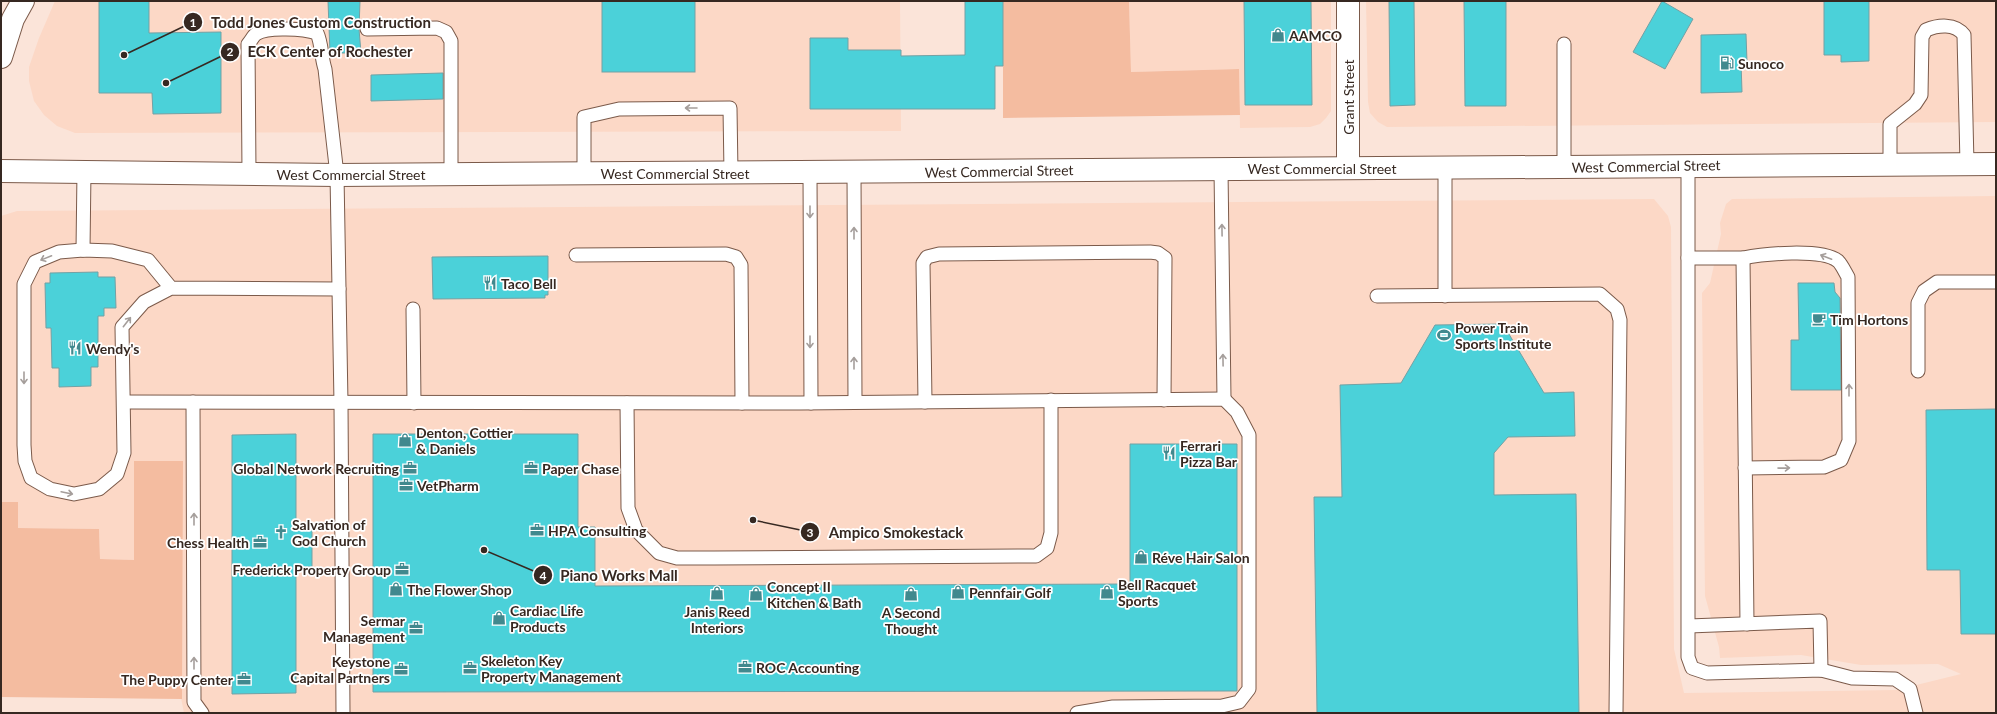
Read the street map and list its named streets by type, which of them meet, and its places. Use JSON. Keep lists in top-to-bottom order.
{
  "streets": {
    "main road": ["Grant Street", "West Commercial Street"]
  },
  "crossings": [
    ["Grant Street", "West Commercial Street"]
  ],
  "places": {
    "shop": [
      "AAMCO",
      "Denton, Cottier & Daniels",
      "Réve Hair Salon",
      "The Flower Shop",
      "Pennfair Golf",
      "Bell Racquet Sports",
      "Janis Reed Interiors",
      "Concept II Kitchen & Bath",
      "A Second Thought",
      "Cardiac Life Products"
    ],
    "other": [
      "Todd Jones Custom Construction",
      "ECK Center of Rochester",
      "Ampico Smokestack",
      "Piano Works Mall"
    ],
    "fuel station": ["Sunoco"],
    "restaurant": ["Taco Bell", "Wendy's", "Ferrari Pizza Bar"],
    "cafe": ["Tim Hortons"],
    "sports": ["Power Train Sports Institute"],
    "office": [
      "Global Network Recruiting",
      "Paper Chase",
      "VetPharm",
      "HPA Consulting",
      "Chess Health",
      "Frederick Property Group",
      "Sermar Management",
      "ROC Accounting",
      "Skeleton Key Property Management",
      "Keystone Capital Partners",
      "The Puppy Center"
    ],
    "church": ["Salvation of God Church"]
  }
}
